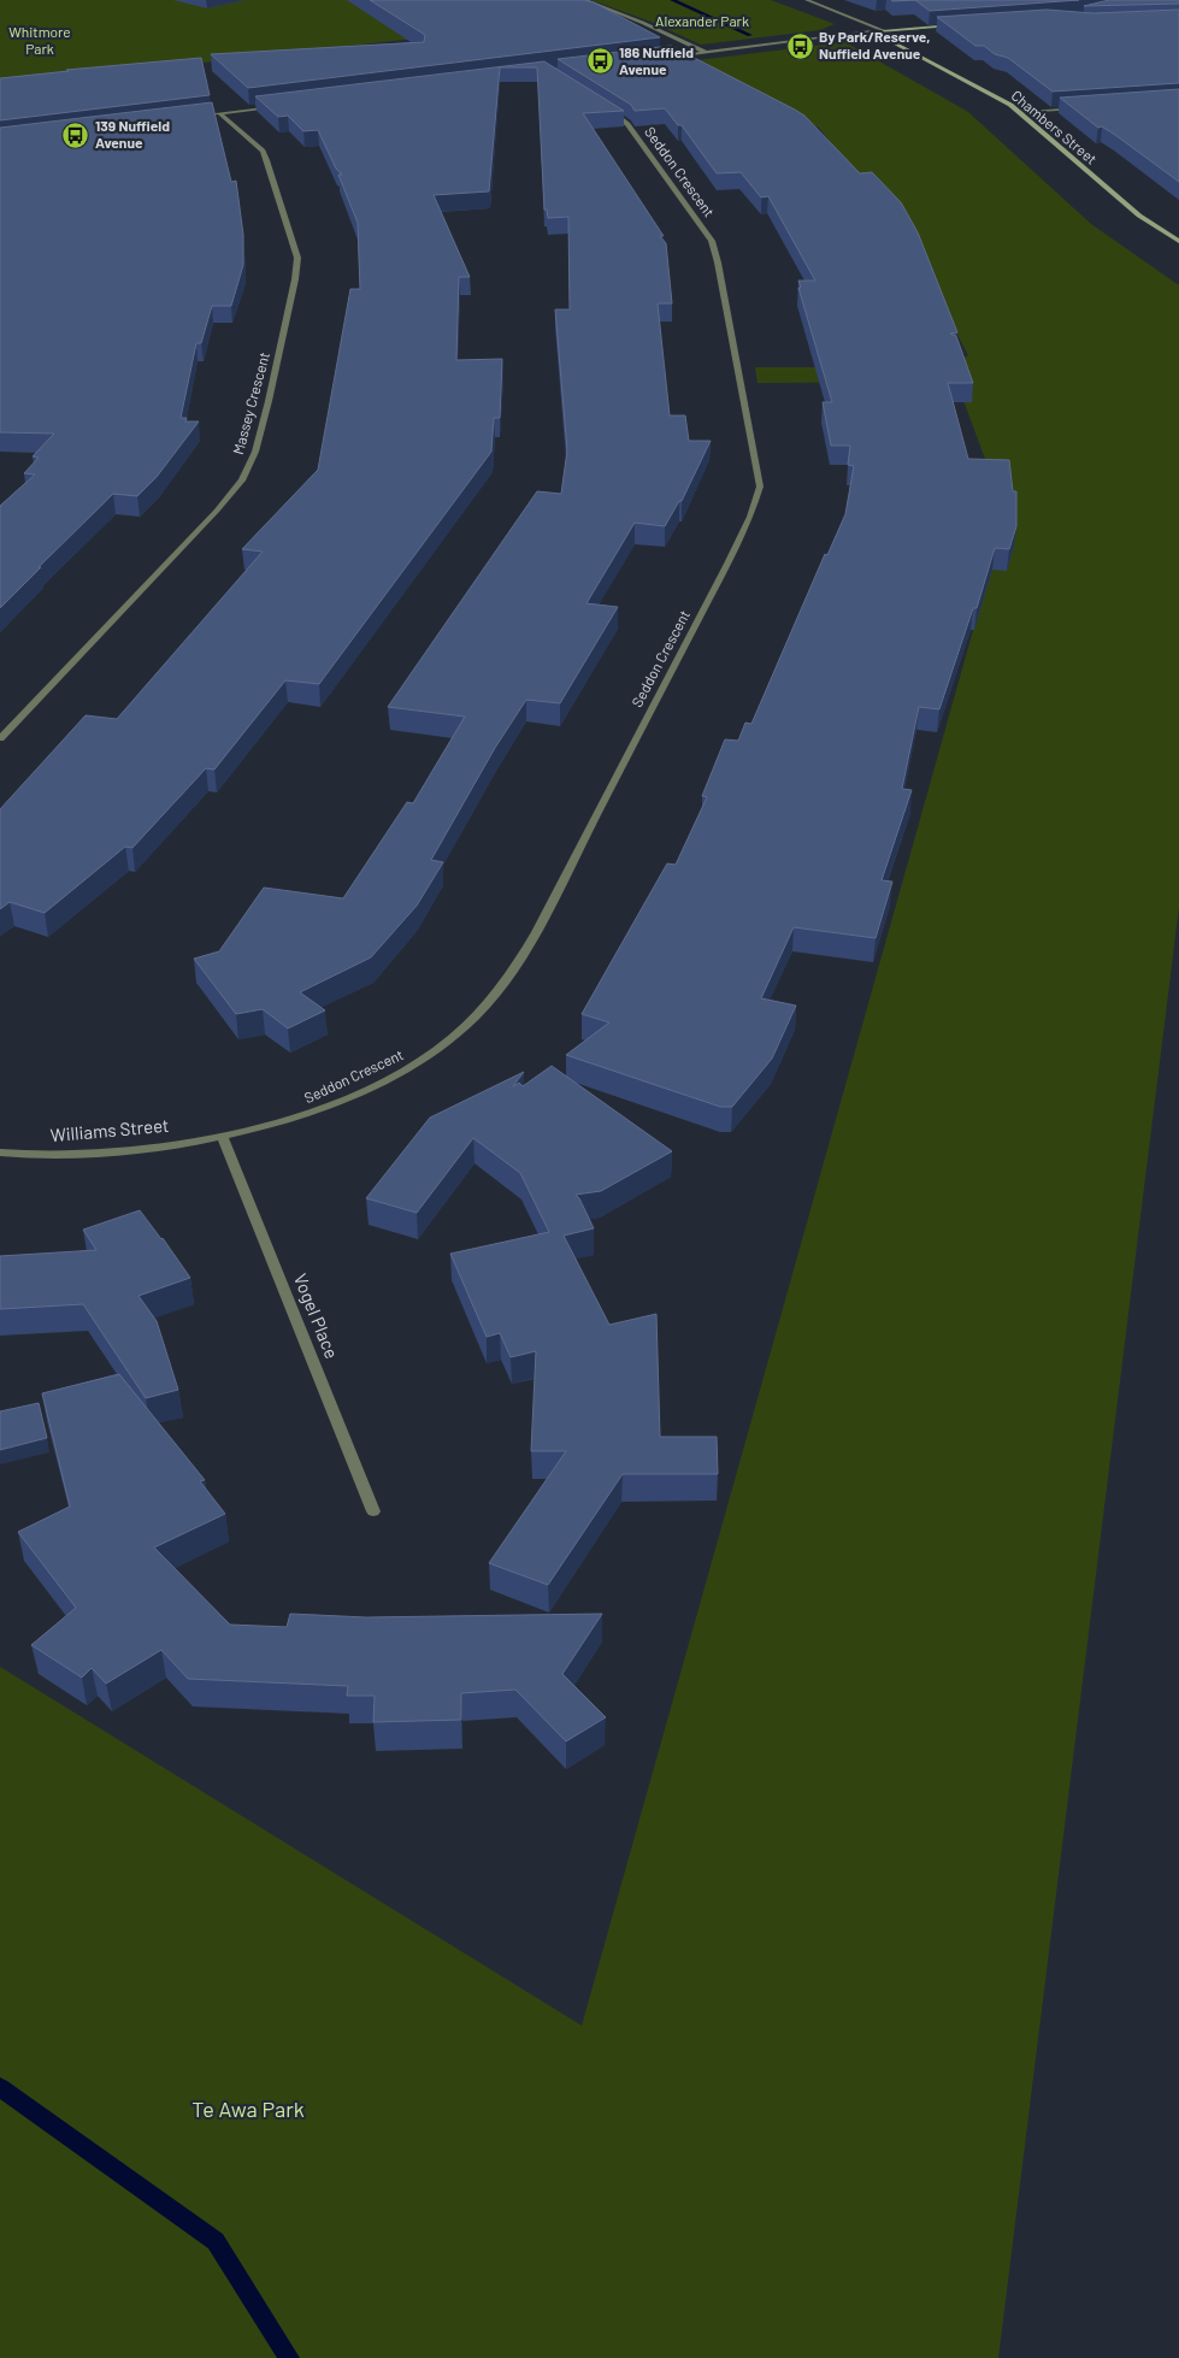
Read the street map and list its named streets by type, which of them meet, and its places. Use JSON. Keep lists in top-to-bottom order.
{
  "streets": {
    "main road": ["Chambers Street"],
    "street": [
      "Seddon Crescent",
      "Massey Crescent",
      "Williams Street",
      "Vogel Place"
    ]
  },
  "crossings": [
    ["Seddon Crescent", "Williams Street"],
    ["Seddon Crescent", "Vogel Place"],
    ["Williams Street", "Vogel Place"]
  ],
  "parks": ["Alexander Park", "Whitmore Park", "Te Awa Park"],
  "places": {
    "bus stop": ["By Park/Reserve, Nuffield Avenue", "186 Nuffield Avenue", "139 Nuffield Avenue"]
  }
}
